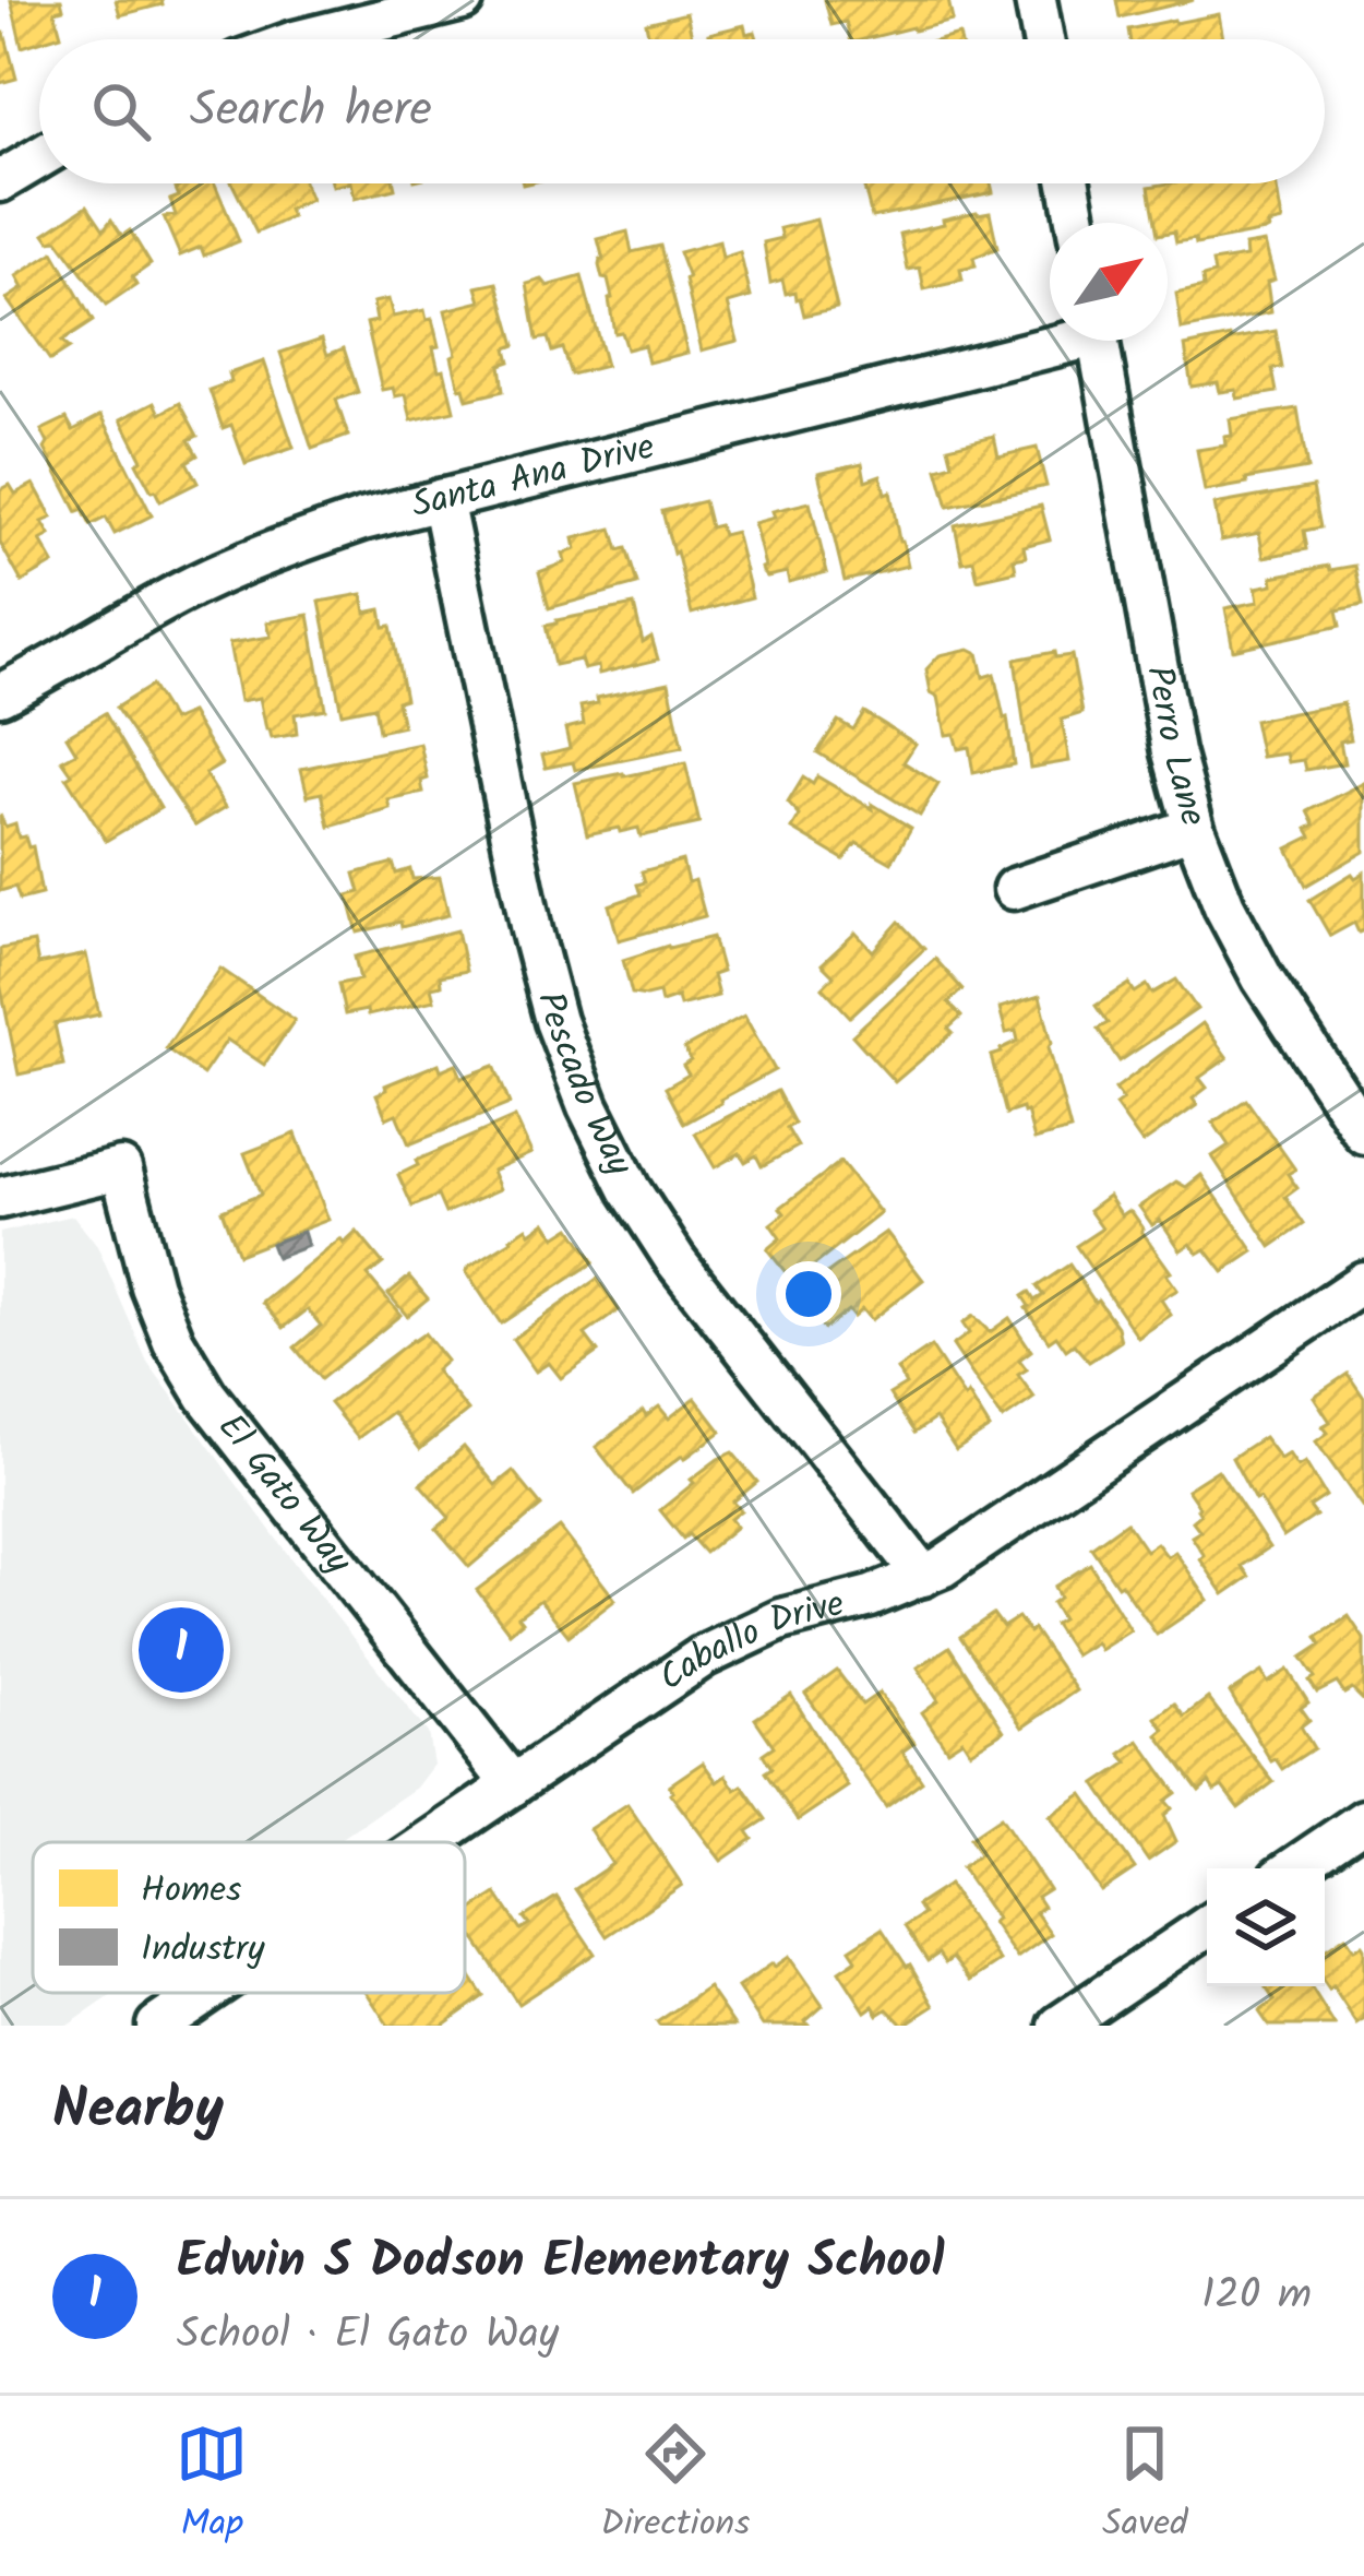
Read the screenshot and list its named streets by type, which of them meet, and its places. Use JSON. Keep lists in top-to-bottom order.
{
  "streets": {
    "street": [
      "Santa Ana Drive",
      "Perro Lane",
      "Pescado Way",
      "El Gato Way",
      "Caballo Drive"
    ]
  },
  "crossings": [
    ["Santa Ana Drive", "Pescado Way"],
    ["Pescado Way", "Caballo Drive"],
    ["El Gato Way", "Caballo Drive"]
  ],
  "legend": ["Homes", "Industry"],
  "north": "top right",
  "page": {
    "search": "Search here",
    "pins": "1",
    "heading": "Nearby",
    "list": [
      {
        "mark": "1",
        "name": "Edwin S Dodson Elementary School",
        "note": "School · El Gato Way",
        "value": "120 m"
      }
    ],
    "nav": ["Map", "Directions", "Saved"]
  }
}
